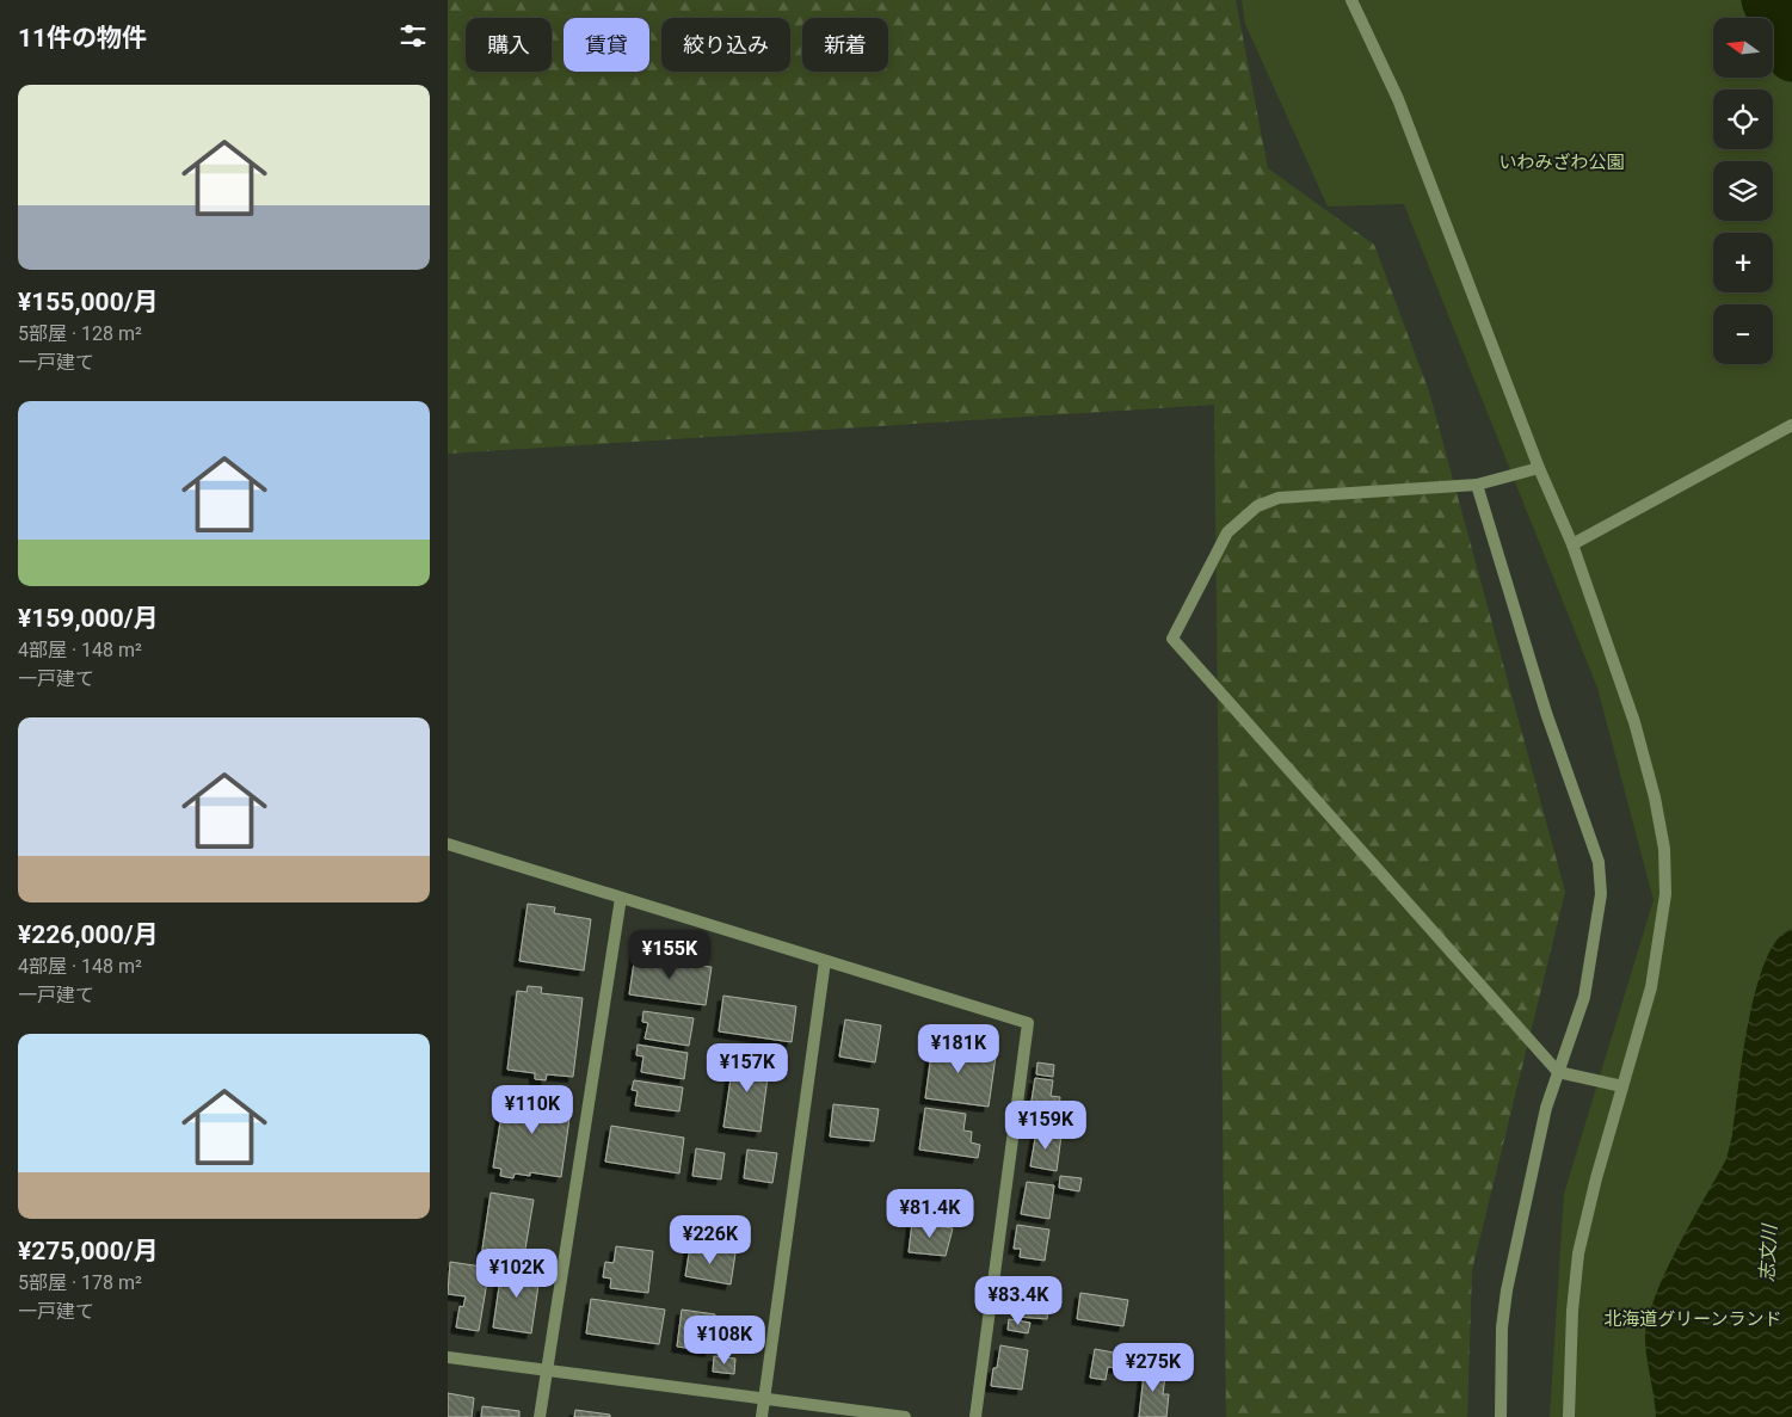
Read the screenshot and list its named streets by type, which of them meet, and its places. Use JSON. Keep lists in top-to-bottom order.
{
  "water": ["志文川"],
  "parks": ["いわみざわ公園", "北海道グリーンランド"],
  "north": "left",
  "page": {
    "heading": "11件の物件",
    "map_buttons": ["+", "−"],
    "chip": [
      "購入",
      "賃貸",
      "絞り込み",
      "新着"
    ],
    "list": [
      {
        "name": "¥155,000/月",
        "note": "5部屋 · 128 m² · 一戸建て"
      },
      {
        "name": "¥159,000/月",
        "note": "4部屋 · 148 m² · 一戸建て"
      },
      {
        "name": "¥226,000/月",
        "note": "4部屋 · 148 m² · 一戸建て"
      },
      {
        "name": "¥275,000/月",
        "note": "5部屋 · 178 m² · 一戸建て"
      }
    ],
    "price": [
      "¥155K",
      "¥181K",
      "¥157K",
      "¥110K",
      "¥159K",
      "¥81.4K",
      "¥226K",
      "¥102K",
      "¥83.4K",
      "¥108K",
      "¥275K"
    ]
  }
}
